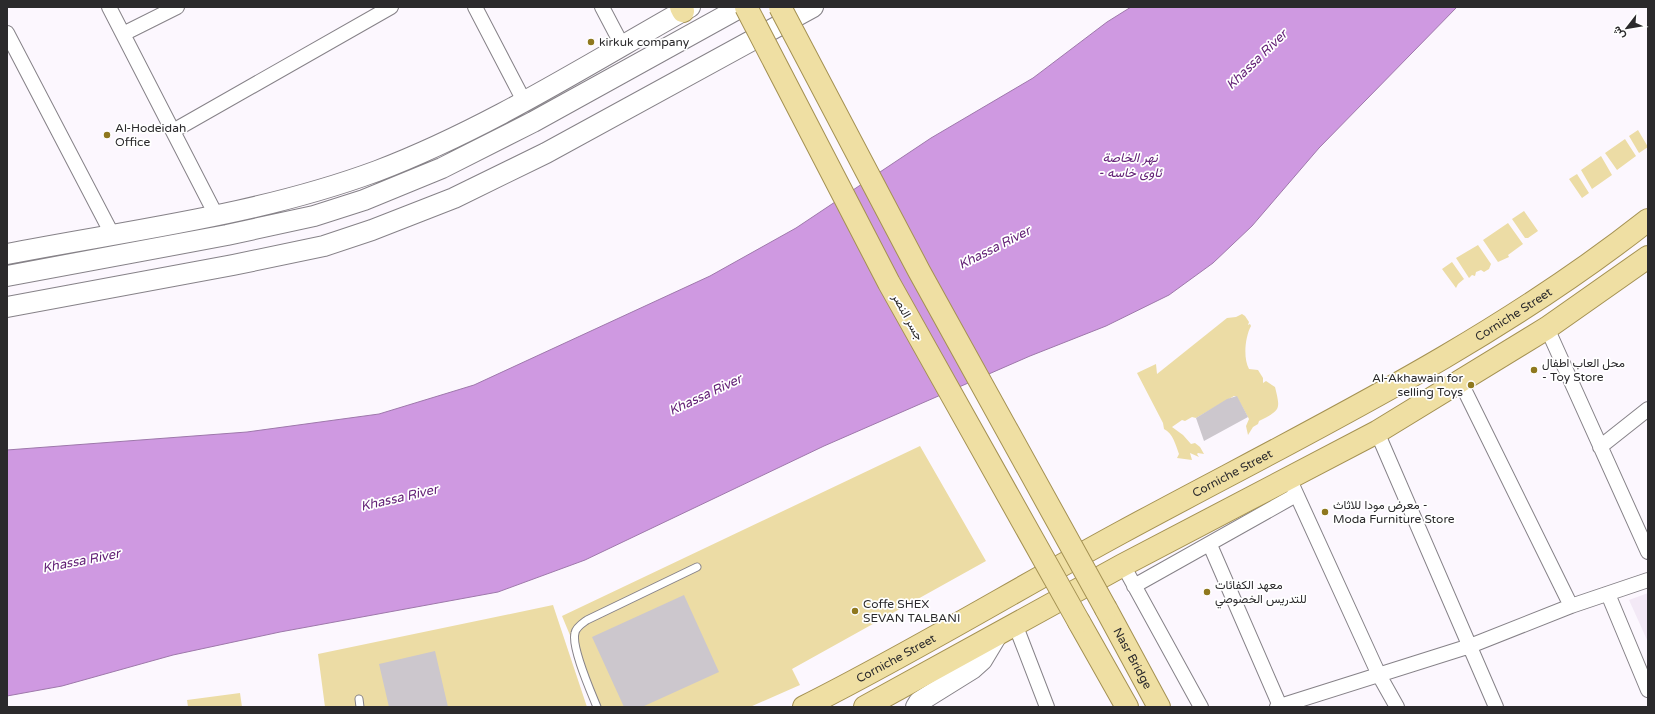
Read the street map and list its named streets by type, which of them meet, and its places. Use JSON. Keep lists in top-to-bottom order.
{
  "streets": {
    "main road": ["Corniche Street", "جسر النصر", "Nasr Bridge"]
  },
  "water": ["Khassa River", "نهر الخاصة - ئاوی خاسە"],
  "places": [
    "kirkuk company",
    "Al-Hodeidah Office",
    "محل العاب اطفال - Toy Store",
    "Al-Akhawain for selling Toys",
    "معرض مودا للاثاث - Moda Furniture Store",
    "معهد الكفائات للتدريس الخصوصي",
    "Coffe SHEX SEVAN TALBANI"
  ],
  "north": "bottom left"
}
